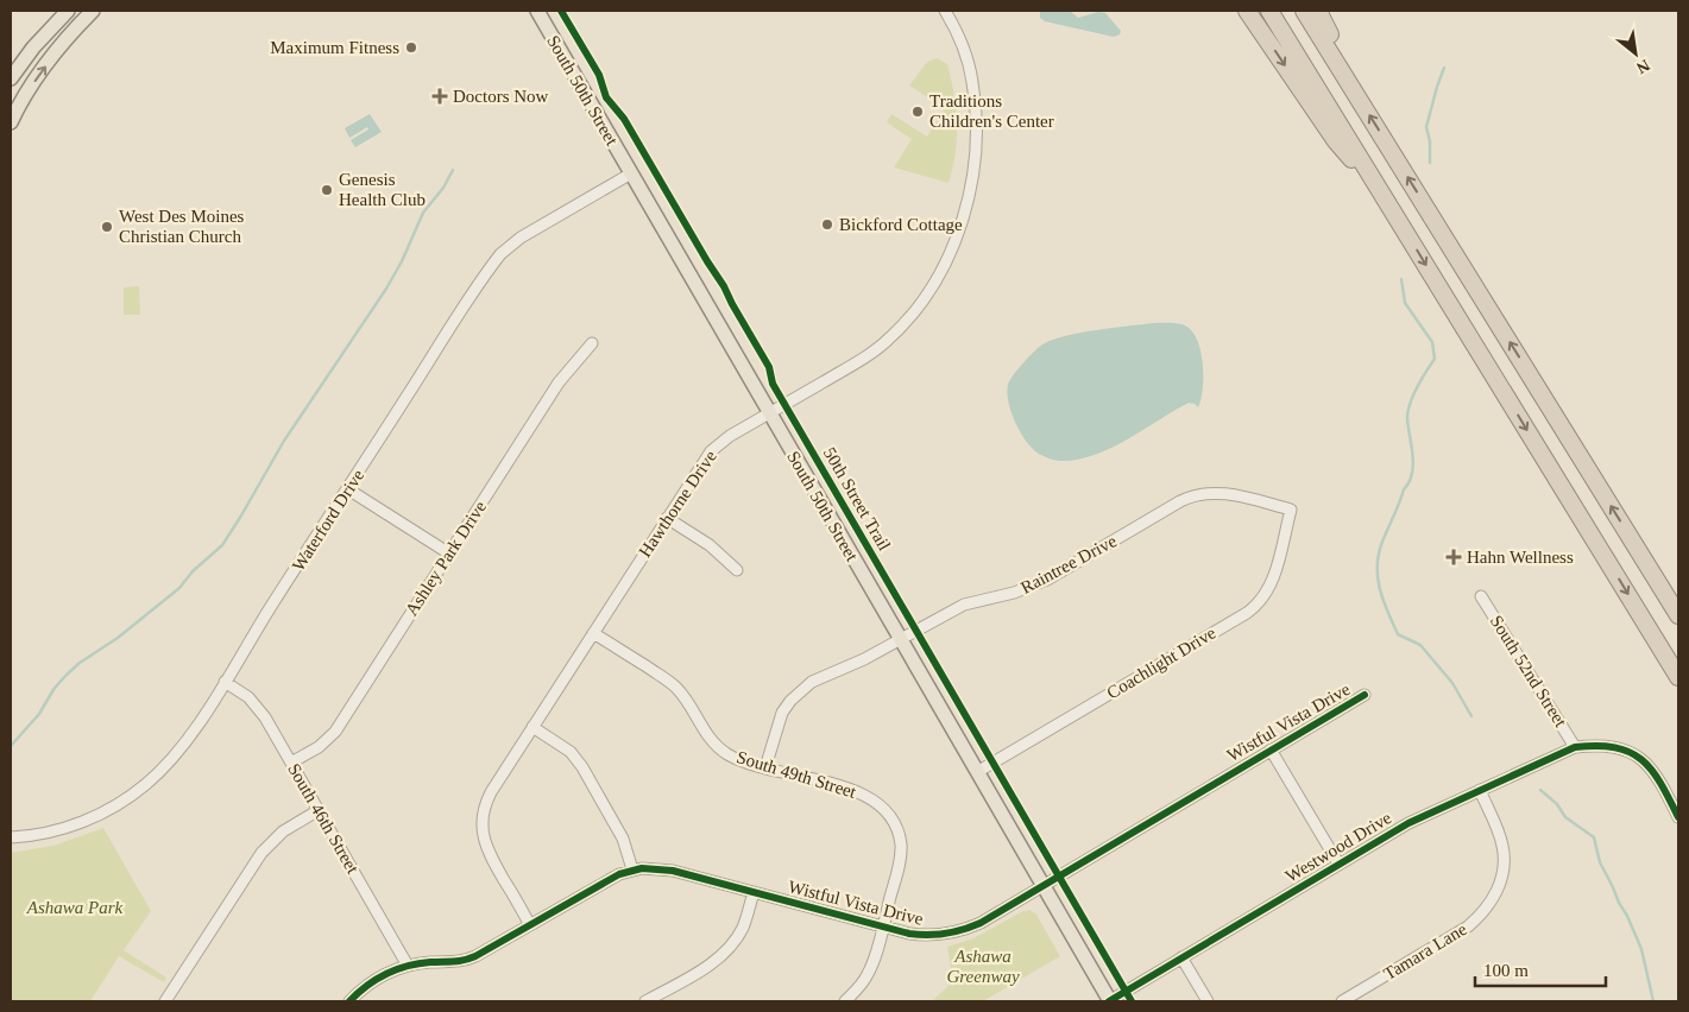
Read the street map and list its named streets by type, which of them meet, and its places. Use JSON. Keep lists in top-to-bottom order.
{
  "streets": {
    "main road": ["South 50th Street"],
    "street": [
      "Hawthorne Drive",
      "Waterford Drive",
      "Ashley Park Drive",
      "Raintree Drive",
      "Coachlight Drive",
      "South 52nd Street",
      "Wistful Vista Drive",
      "South 49th Street",
      "South 46th Street",
      "Westwood Drive",
      "Tamara Lane"
    ],
    "cycle path": ["50th Street Trail"]
  },
  "crossings": [
    ["South 50th Street", "Hawthorne Drive"],
    ["South 50th Street", "Waterford Drive"],
    ["South 50th Street", "Raintree Drive"],
    ["South 50th Street", "Coachlight Drive"],
    ["South 50th Street", "Wistful Vista Drive"],
    ["South 50th Street", "Westwood Drive"],
    ["Hawthorne Drive", "Wistful Vista Drive"],
    ["Hawthorne Drive", "South 49th Street"],
    ["Waterford Drive", "South 46th Street"],
    ["Ashley Park Drive", "South 46th Street"],
    ["Raintree Drive", "Coachlight Drive"],
    ["Raintree Drive", "South 49th Street"],
    ["South 52nd Street", "Westwood Drive"],
    ["Wistful Vista Drive", "South 49th Street"],
    ["Wistful Vista Drive", "South 46th Street"],
    ["Westwood Drive", "Tamara Lane"]
  ],
  "parks": ["Ashawa Park", "Ashawa Greenway"],
  "places": {
    "other": [
      "Maximum Fitness",
      "Traditions Children's Center",
      "Genesis Health Club",
      "Bickford Cottage",
      "West Des Moines Christian Church"
    ],
    "health": ["Doctors Now", "Hahn Wellness"]
  },
  "scale_bar": "100 m",
  "north": "bottom right"
}
